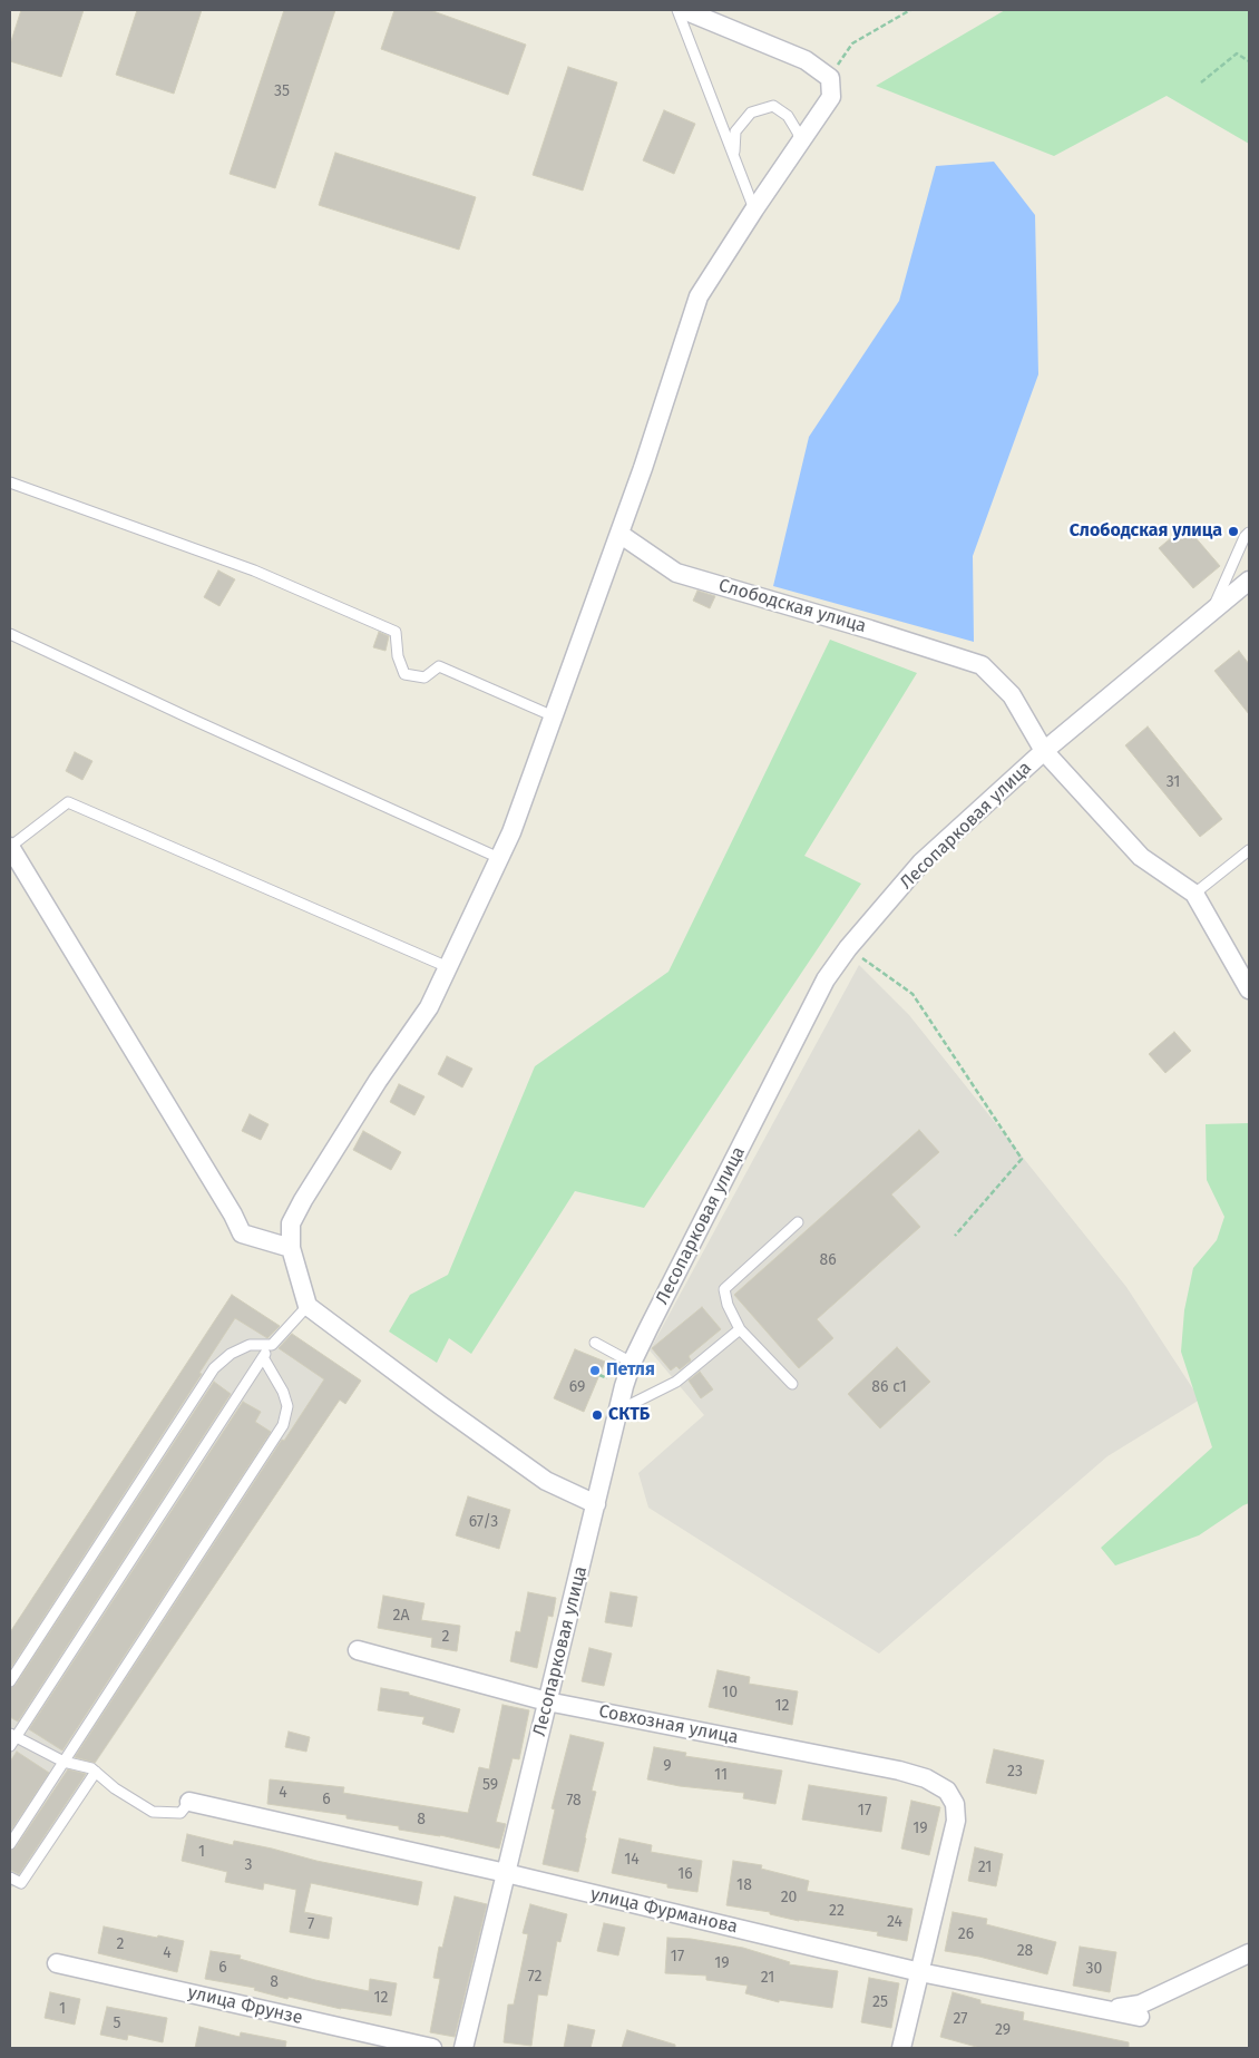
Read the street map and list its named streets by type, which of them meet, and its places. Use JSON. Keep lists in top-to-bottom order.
{
  "streets": {
    "street": [
      "Слободская улица",
      "Лесопарковая улица",
      "Совхозная улица",
      "улица Фурманова",
      "улица Фрунзе"
    ]
  },
  "crossings": [
    ["Слободская улица", "Лесопарковая улица"],
    ["Лесопарковая улица", "Совхозная улица"],
    ["Лесопарковая улица", "улица Фурманова"],
    ["Совхозная улица", "улица Фурманова"]
  ],
  "places": ["Слободская улица", "Петля", "СКТБ"],
  "house_numbers": [
    "35",
    "31",
    "86",
    "69",
    "86 с1",
    "67/3",
    "2А",
    "2",
    "10",
    "12",
    "9",
    "23",
    "11",
    "59",
    "4",
    "6",
    "78",
    "17",
    "8",
    "19",
    "1",
    "14",
    "3",
    "21",
    "16",
    "18",
    "20",
    "22",
    "24",
    "7",
    "26",
    "2",
    "28",
    "4",
    "17",
    "19",
    "6",
    "30",
    "72",
    "21",
    "8",
    "12",
    "25",
    "1",
    "27",
    "5",
    "29"
  ]
}
